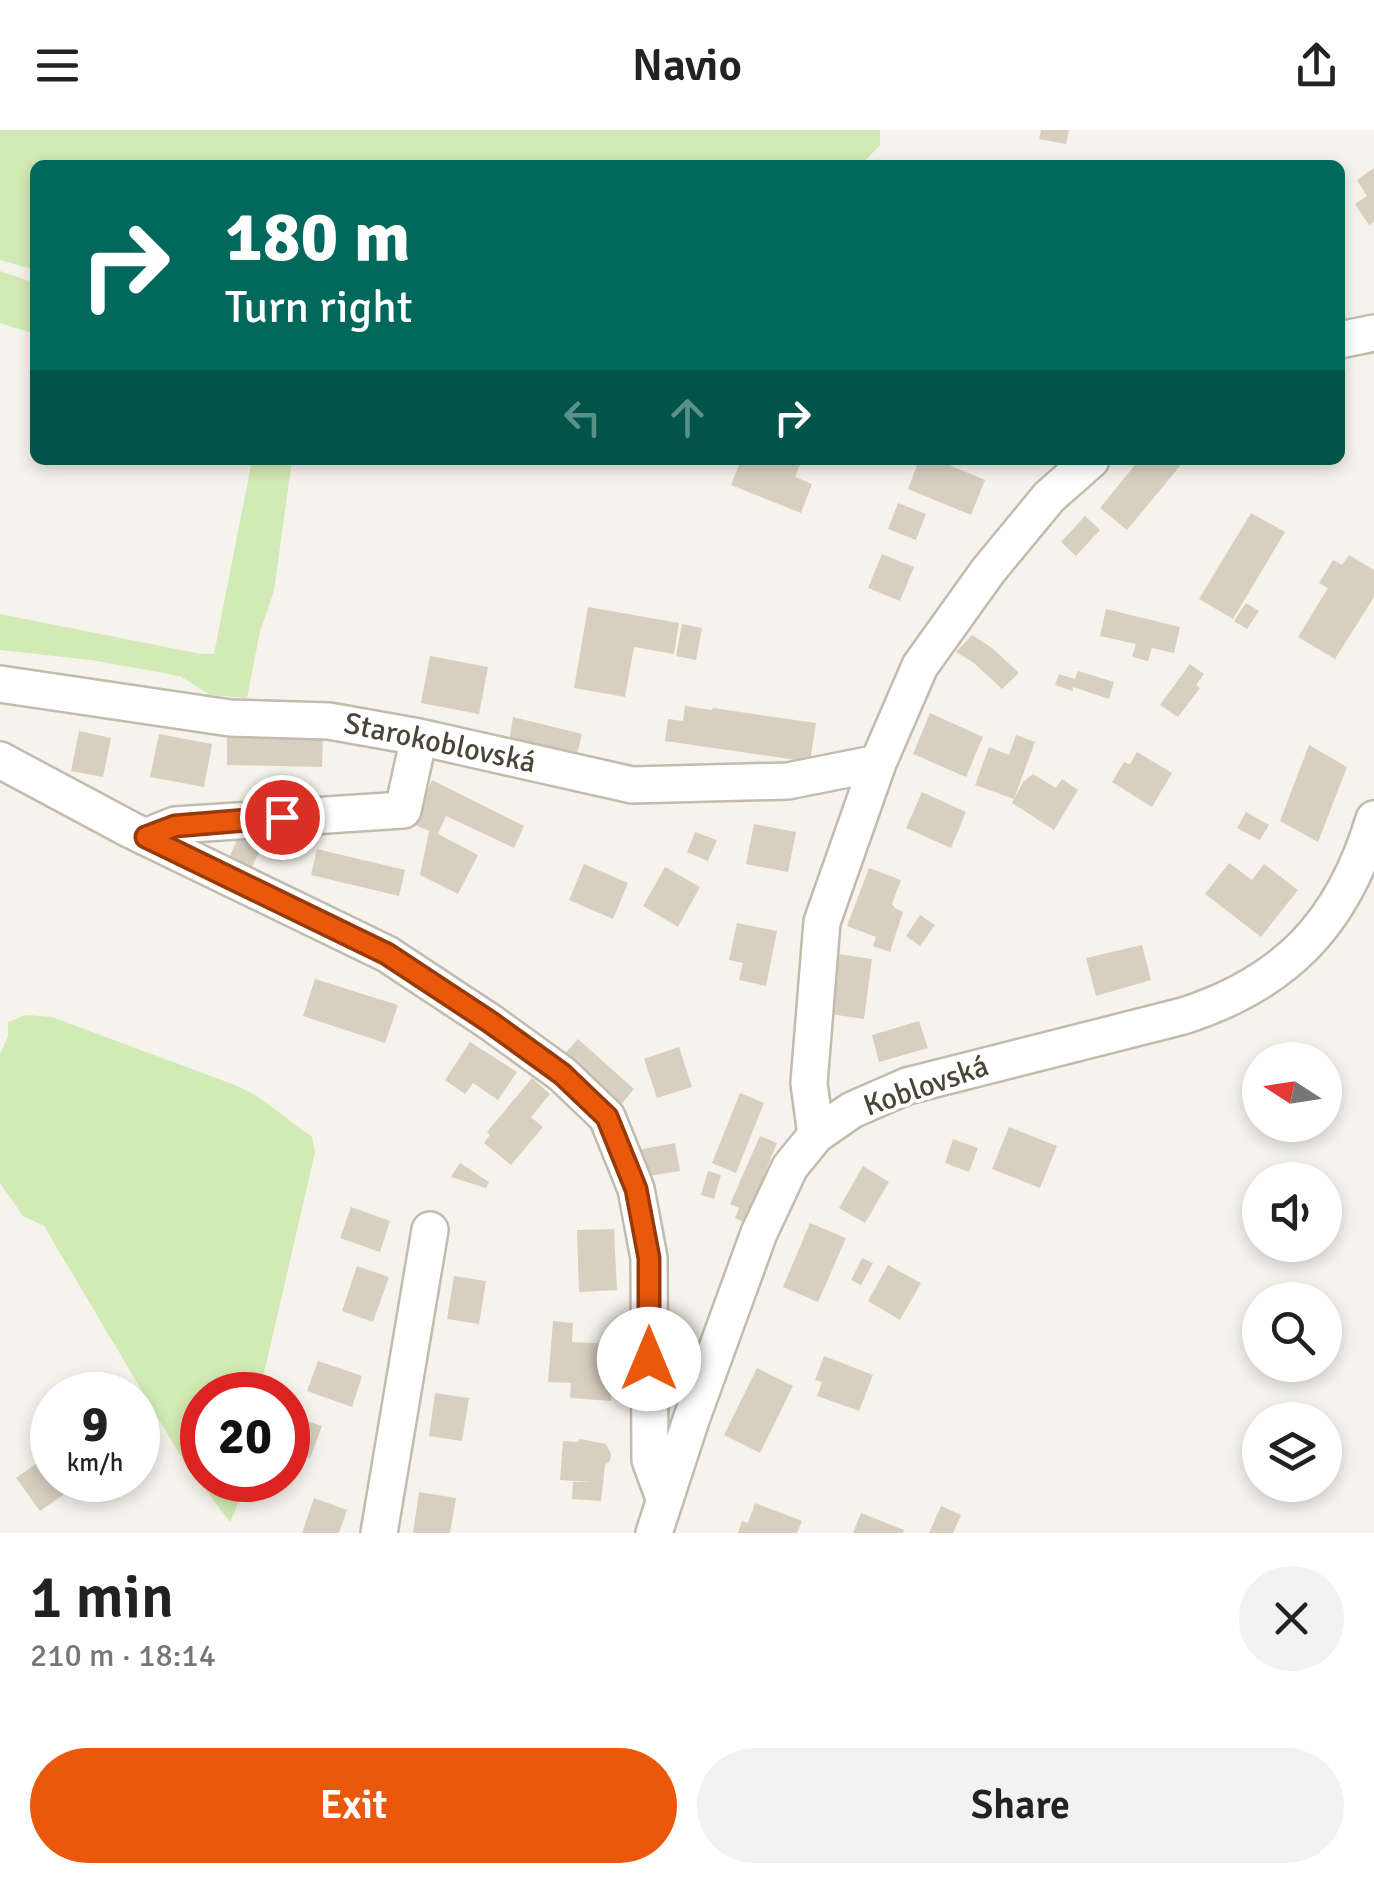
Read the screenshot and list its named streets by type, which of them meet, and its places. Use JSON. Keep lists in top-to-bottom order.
{
  "streets": {
    "street": ["Starokoblovská", "Koblovská"]
  },
  "north": "left",
  "page": {
    "header": "Navio",
    "turn": ["180 m", "Turn right"],
    "speed": "9 km/h",
    "limit": "20",
    "heading": ["1 min", "210 m · 18:14"],
    "buttons": ["Exit", "Share"]
  }
}
